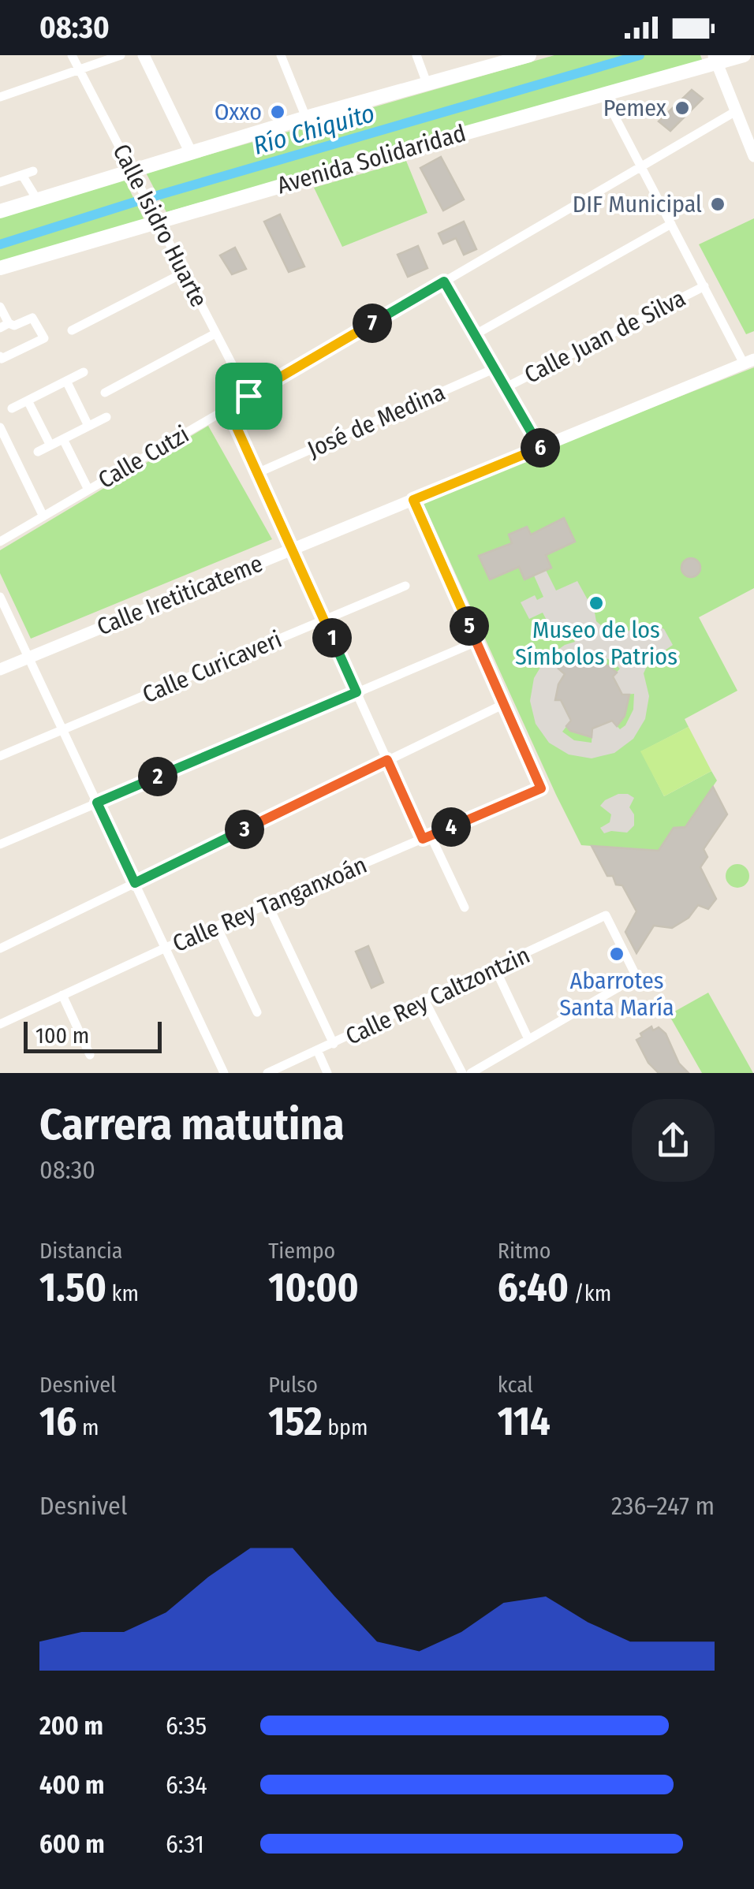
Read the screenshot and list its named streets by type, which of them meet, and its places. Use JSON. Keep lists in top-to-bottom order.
{
  "streets": {
    "main road": ["Avenida Solidaridad"],
    "street": [
      "Calle Isidro Huarte",
      "Calle Juan de Silva",
      "José de Medina",
      "Calle Cutzi",
      "Calle Iretiticateme",
      "Calle Curicaveri",
      "Calle Rey Tanganxoán",
      "Calle Rey Caltzontzin"
    ]
  },
  "crossings": [
    ["Avenida Solidaridad", "Calle Isidro Huarte"],
    ["Calle Isidro Huarte", "Calle Cutzi"]
  ],
  "water": ["Río Chiquito"],
  "places": [
    "Pemex",
    "Oxxo",
    "DIF Municipal",
    "Museo de los Símbolos Patrios",
    "Abarrotes Santa María"
  ],
  "scale_bar": "100 m",
  "page": {
    "status": "08:30",
    "pins": [
      "7",
      "6",
      "5",
      "1",
      "2",
      "4",
      "3"
    ],
    "scale": "100 m",
    "heading": ["Carrera matutina", "08:30"],
    "stats": [
      ["Distancia", "1.50 km"],
      ["Tiempo", "10:00"],
      ["Ritmo", "6:40 /km"],
      ["Desnivel", "16 m"],
      ["Pulso", "152 bpm"],
      ["kcal", "114"]
    ],
    "chart": ["Desnivel", "236–247 m"],
    "list": [
      {
        "name": "200 m",
        "note": "6:35"
      },
      {
        "name": "400 m",
        "note": "6:34"
      },
      {
        "name": "600 m",
        "note": "6:31"
      }
    ]
  }
}
